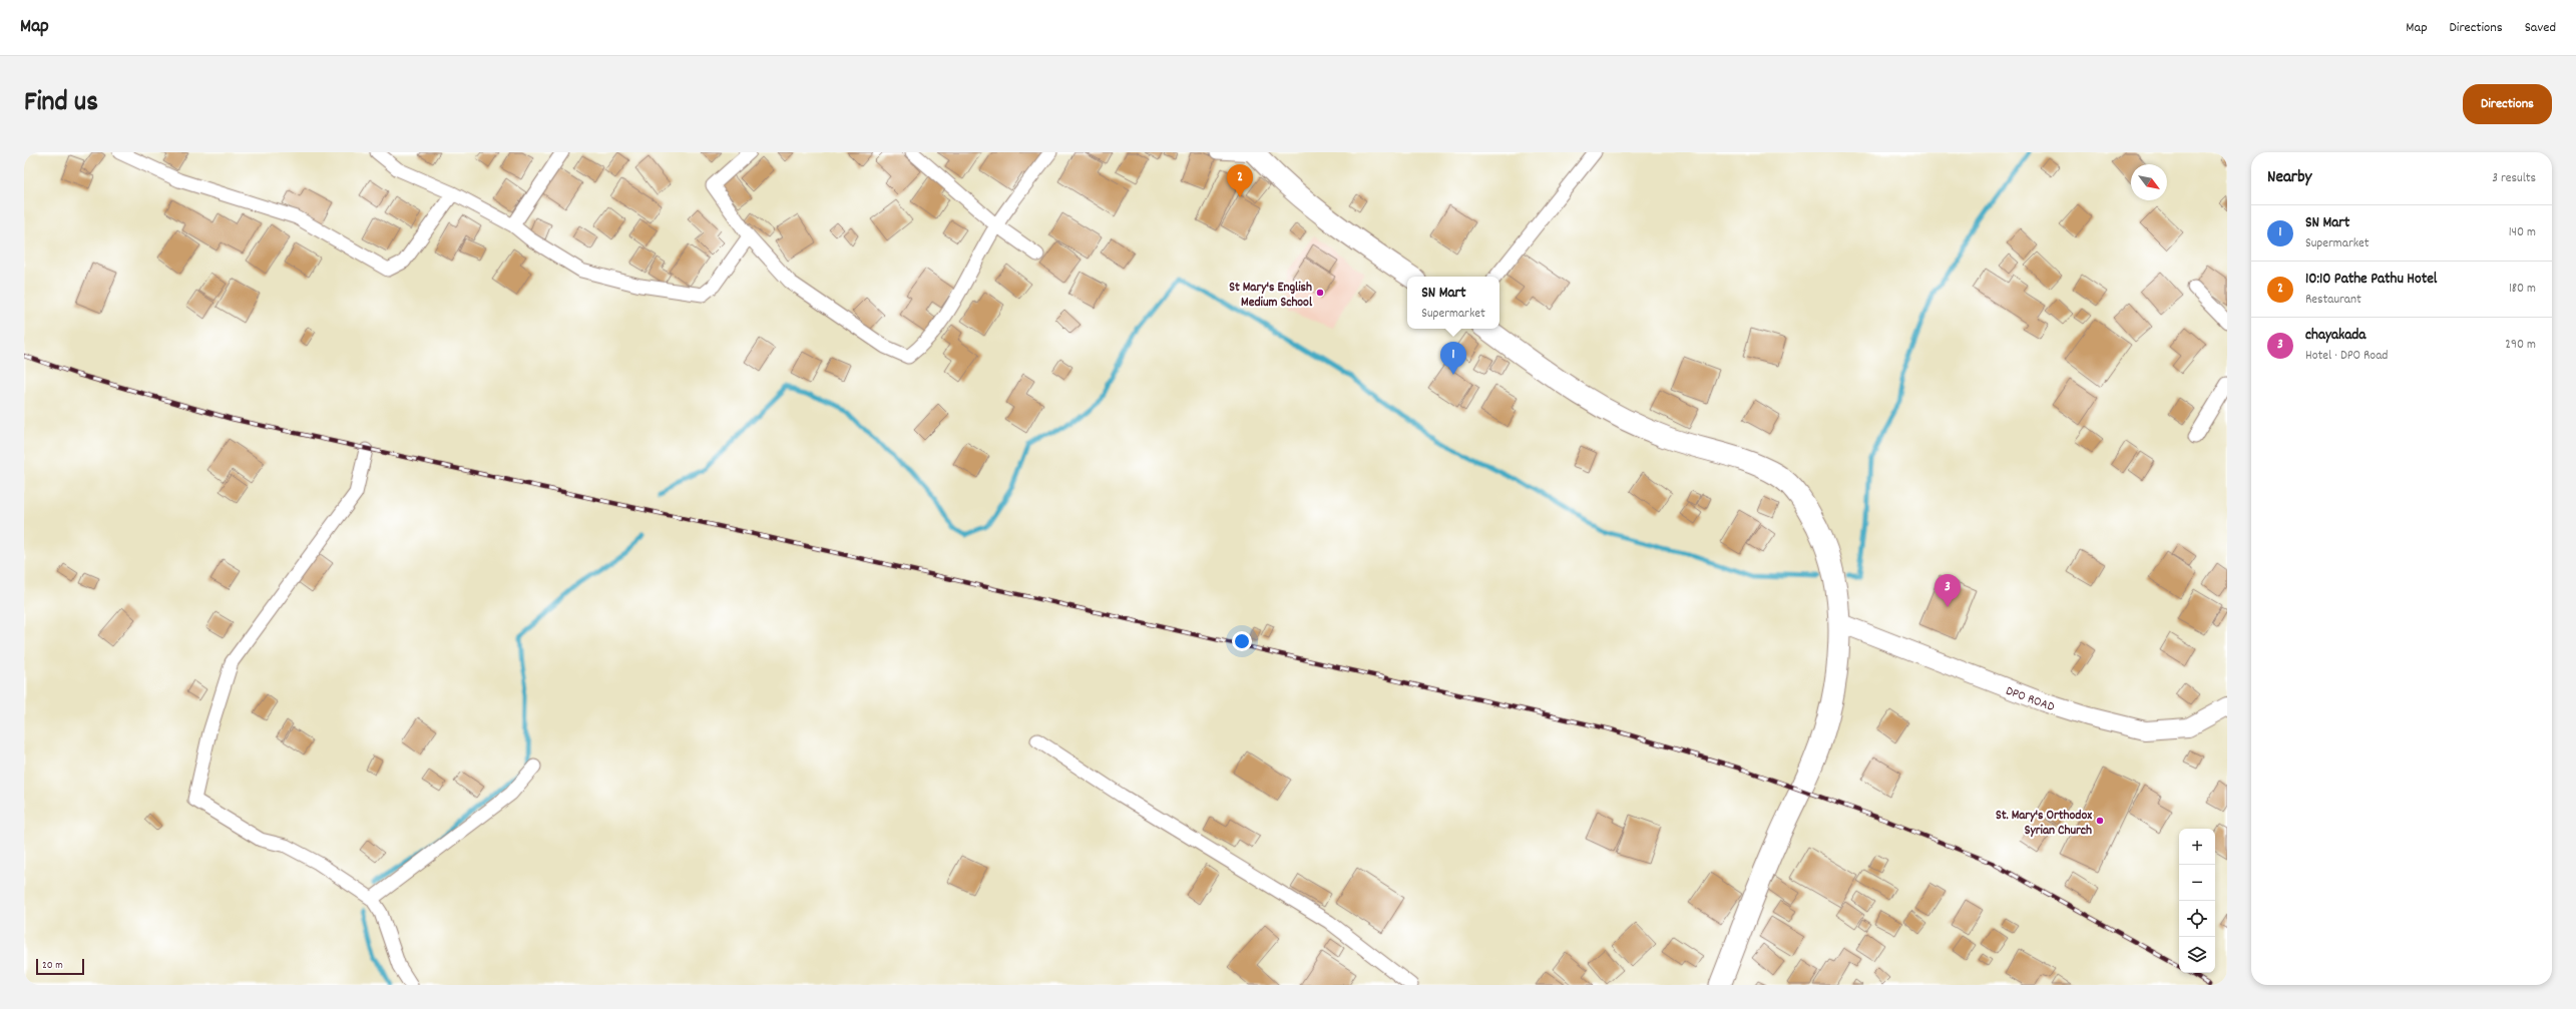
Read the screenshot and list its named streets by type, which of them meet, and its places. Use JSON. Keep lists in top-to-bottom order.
{
  "streets": {
    "street": ["DPO ROAD"]
  },
  "places": ["St Mary's English Medium School", "St. Mary's Orthodox Syrian Church"],
  "scale_bar": "20 m",
  "north": "bottom right",
  "page": {
    "header": "Map",
    "nav": ["Map", "Directions", "Saved"],
    "title": "Find us",
    "buttons": "Directions",
    "heading": ["Nearby", "3 results"],
    "pins": ["2", "1", "3"],
    "list": [
      {
        "mark": "1",
        "name": "SN Mart",
        "note": "Supermarket",
        "value": "140 m"
      },
      {
        "mark": "2",
        "name": "10:10 Pathe Pathu Hotel",
        "note": "Restaurant",
        "value": "180 m"
      },
      {
        "mark": "3",
        "name": "chayakada",
        "note": "Hotel · DPO Road",
        "value": "290 m"
      }
    ],
    "popup": ["SN Mart", "Supermarket"],
    "map_buttons": ["+", "−"],
    "scale": "20 m"
  }
}
